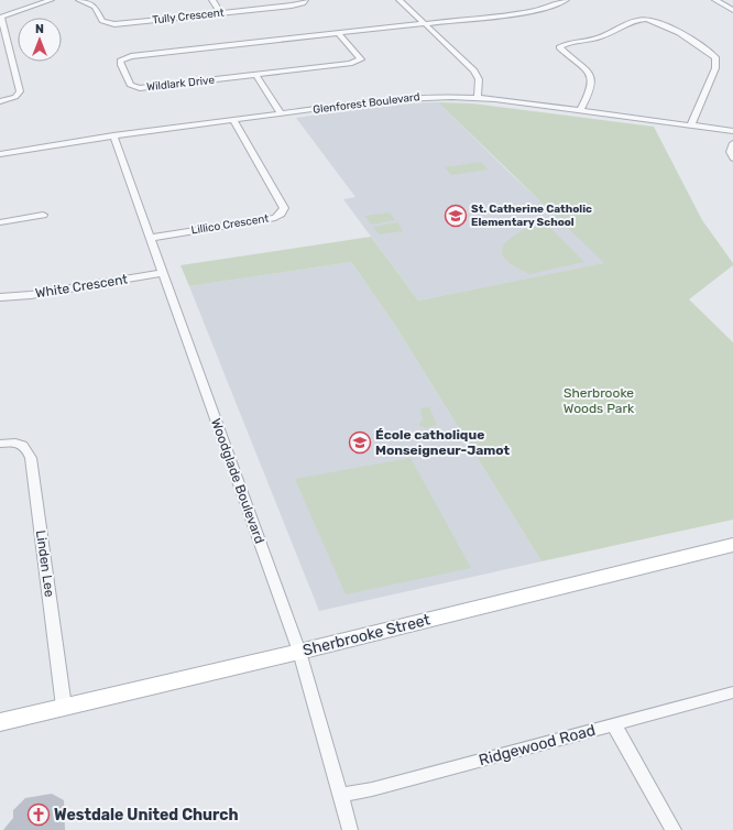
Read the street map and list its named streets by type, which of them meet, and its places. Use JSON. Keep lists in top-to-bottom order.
{
  "streets": {
    "main road": ["Sherbrooke Street"],
    "street": [
      "Tully Crescent",
      "Wildlark Drive",
      "Glenforest Boulevard",
      "Lillico Crescent",
      "White Crescent",
      "Woodglade Boulevard",
      "Linden Lee",
      "Ridgewood Road"
    ]
  },
  "crossings": [
    ["Glenforest Boulevard", "Lillico Crescent"],
    ["Glenforest Boulevard", "Woodglade Boulevard"],
    ["Lillico Crescent", "Woodglade Boulevard"],
    ["White Crescent", "Woodglade Boulevard"],
    ["Woodglade Boulevard", "Sherbrooke Street"],
    ["Woodglade Boulevard", "Ridgewood Road"],
    ["Linden Lee", "Sherbrooke Street"]
  ],
  "parks": ["Sherbrooke Woods Park"],
  "places": {
    "school or university": ["St. Catherine Catholic Elementary School", "École catholique Monseigneur-Jamot"],
    "church": ["Westdale United Church"]
  },
  "north": "top"
}
